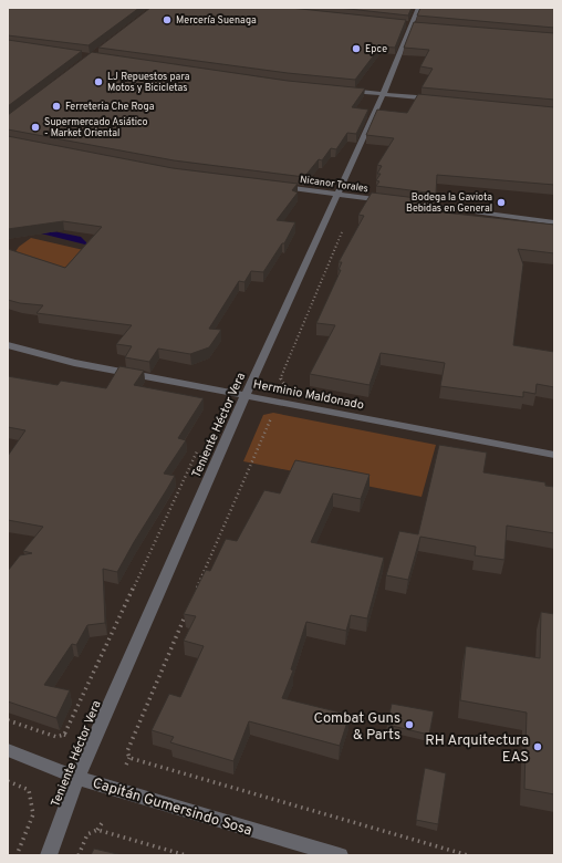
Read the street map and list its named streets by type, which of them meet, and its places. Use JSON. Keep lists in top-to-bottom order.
{
  "streets": {
    "street": [
      "Nicanor Torales",
      "Herminio Maldonado",
      "Teniente Héctor Vera",
      "Capitán Gumersindo Sosa"
    ]
  },
  "crossings": [
    ["Nicanor Torales", "Teniente Héctor Vera"],
    ["Herminio Maldonado", "Teniente Héctor Vera"],
    ["Teniente Héctor Vera", "Capitán Gumersindo Sosa"]
  ],
  "places": [
    "Mercería Suenaga",
    "Epce",
    "LJ Repuestos para Motos y Bicicletas",
    "Ferreteria Che Roga",
    "Supermercado Asiático - Market Oriental",
    "Bodega la Gaviota Bebidas en General",
    "Combat Guns & Parts",
    "RH Arquitectura EAS"
  ]
}
